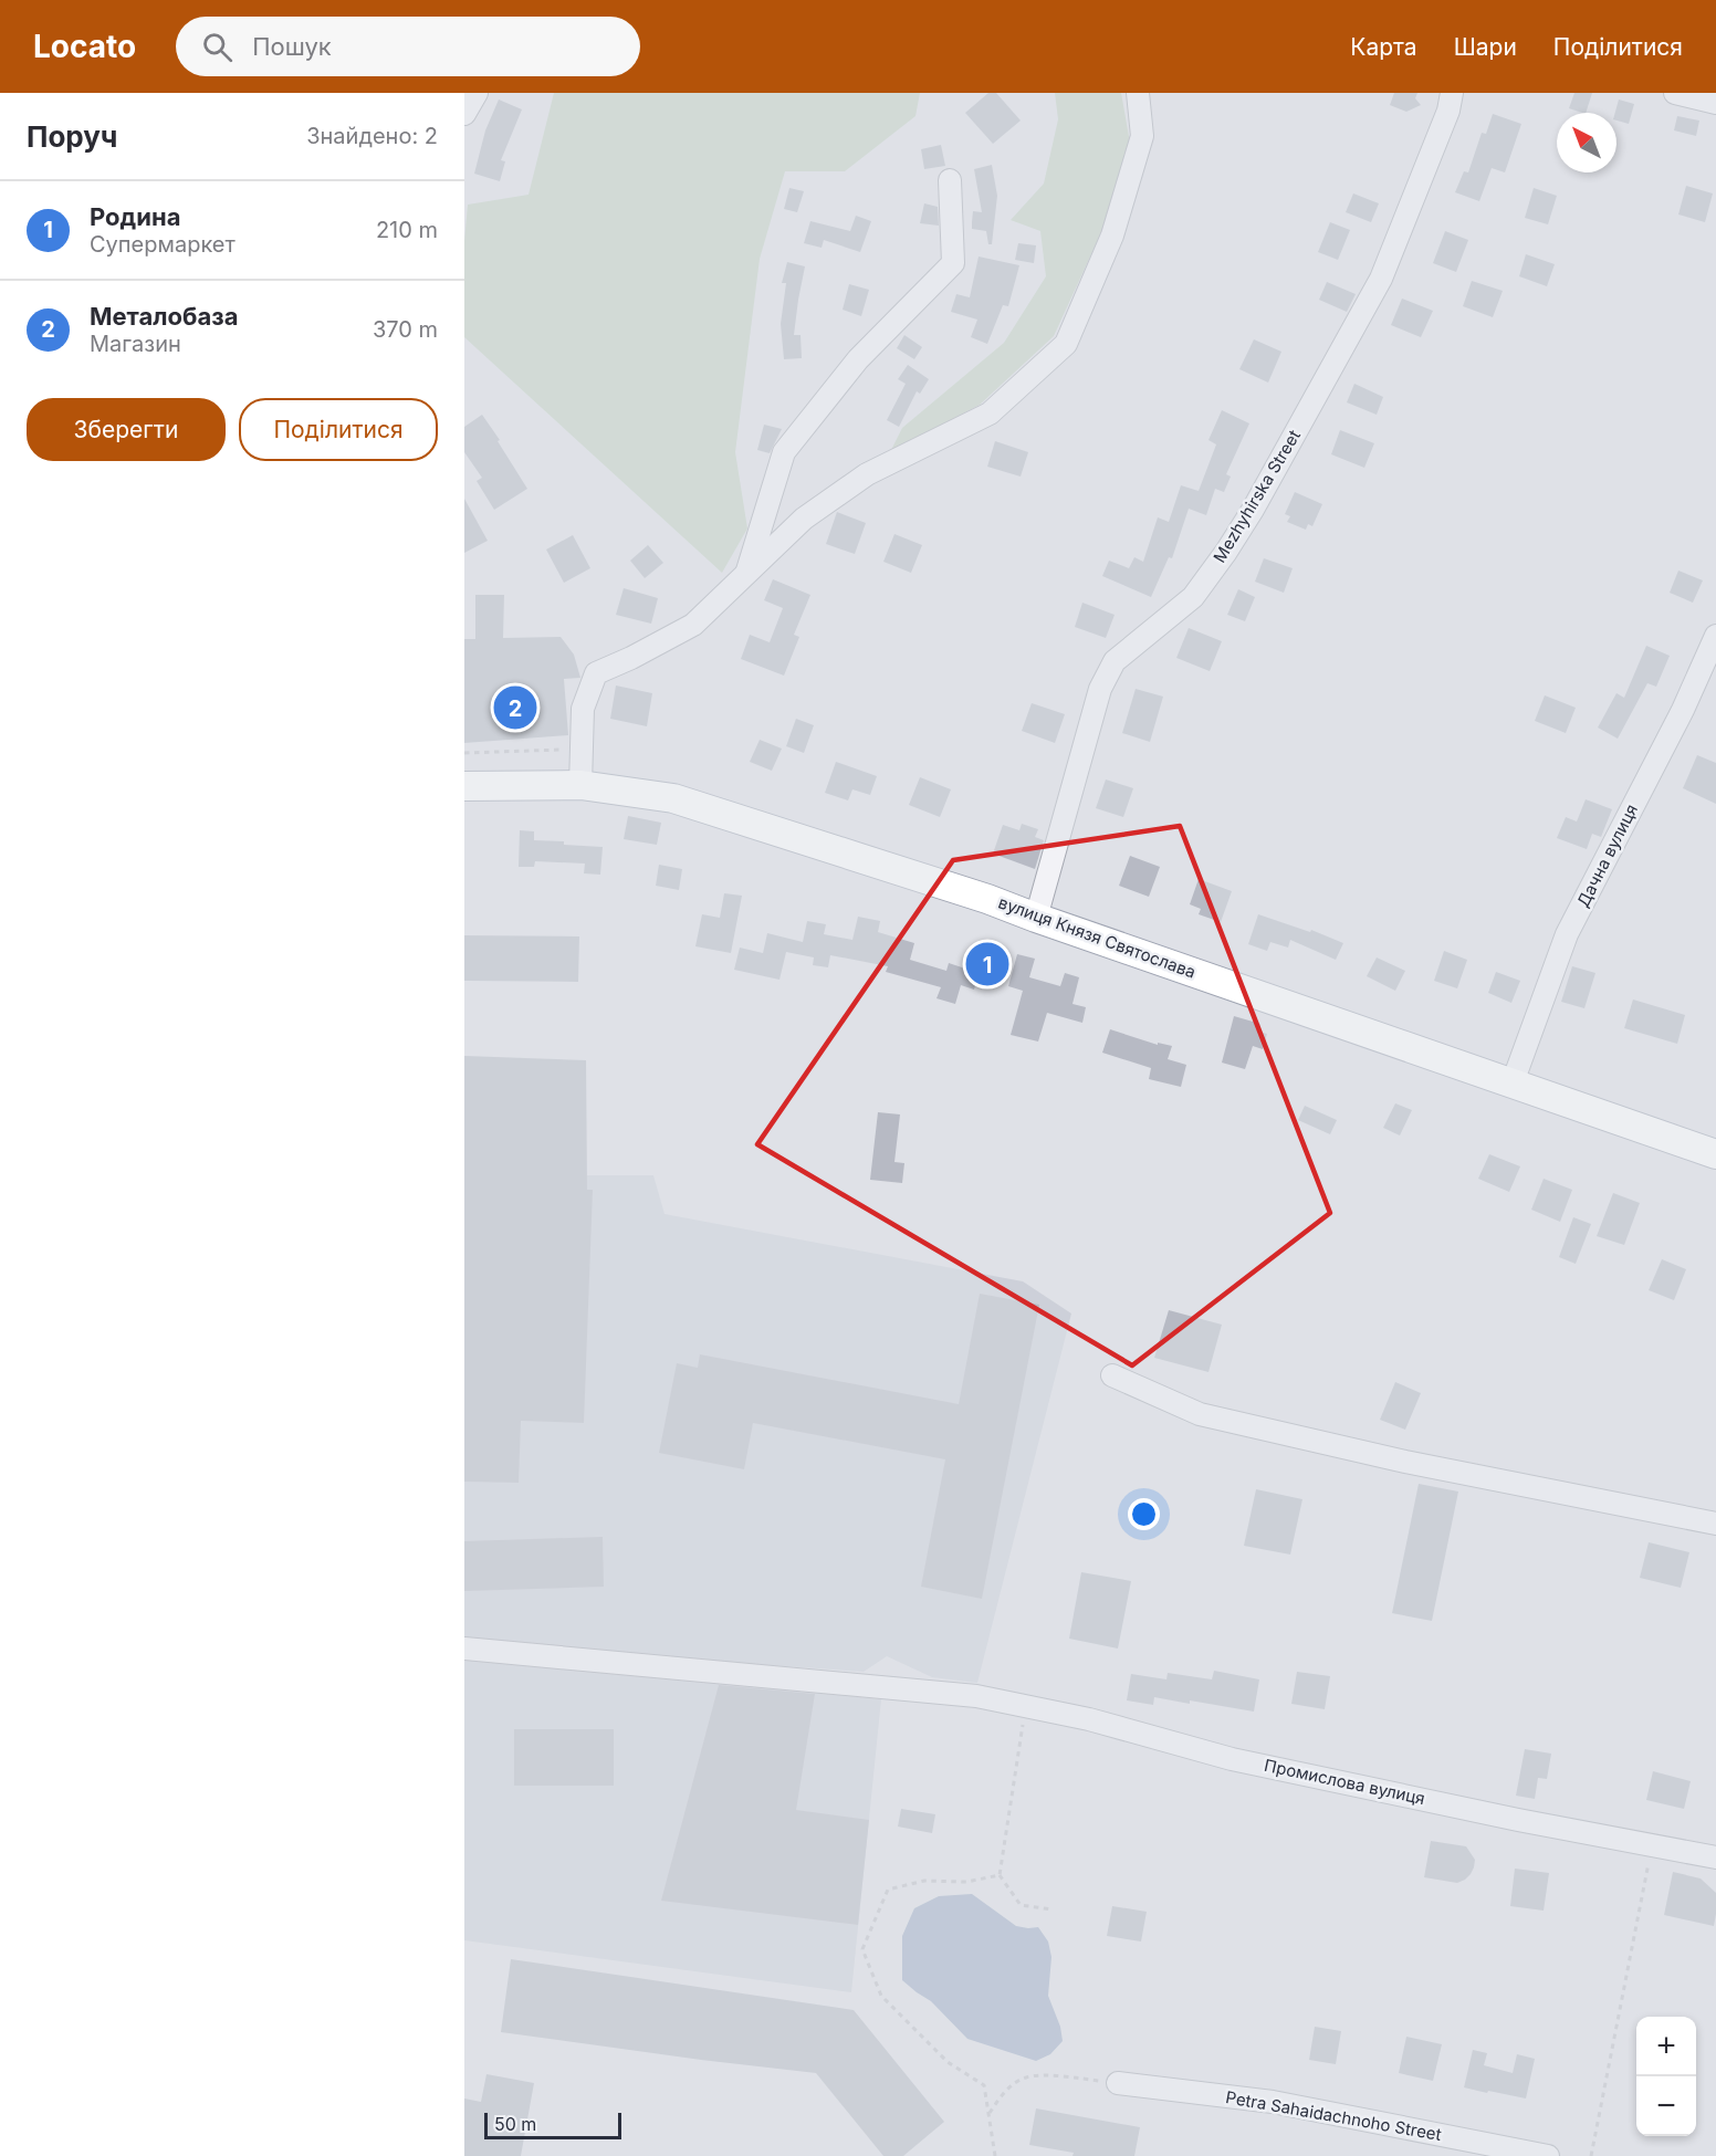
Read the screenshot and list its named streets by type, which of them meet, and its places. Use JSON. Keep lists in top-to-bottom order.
{
  "streets": {
    "main road": ["вулиця Князя Святослава"],
    "street": [
      "Mezhyhirska Street",
      "Дачна вулиця",
      "Промислова вулиця",
      "Petra Sahaidachnoho Street"
    ]
  },
  "crossings": [
    ["Mezhyhirska Street", "вулиця Князя Святослава"],
    ["Дачна вулиця", "вулиця Князя Святослава"]
  ],
  "scale_bar": "50 m",
  "north": "top left",
  "page": {
    "header": "Locato",
    "search": "Пошук",
    "nav": ["Карта", "Шари", "Поділитися"],
    "heading": ["Поруч", "Знайдено: 2"],
    "list": [
      {
        "mark": "1",
        "name": "Родина",
        "note": "Супермаркет",
        "value": "210 m"
      },
      {
        "mark": "2",
        "name": "Металобаза",
        "note": "Магазин",
        "value": "370 m"
      }
    ],
    "buttons": ["Зберегти", "Поділитися"],
    "pins": ["2", "1"],
    "map_buttons": ["+", "−"],
    "scale": "50 m"
  }
}
